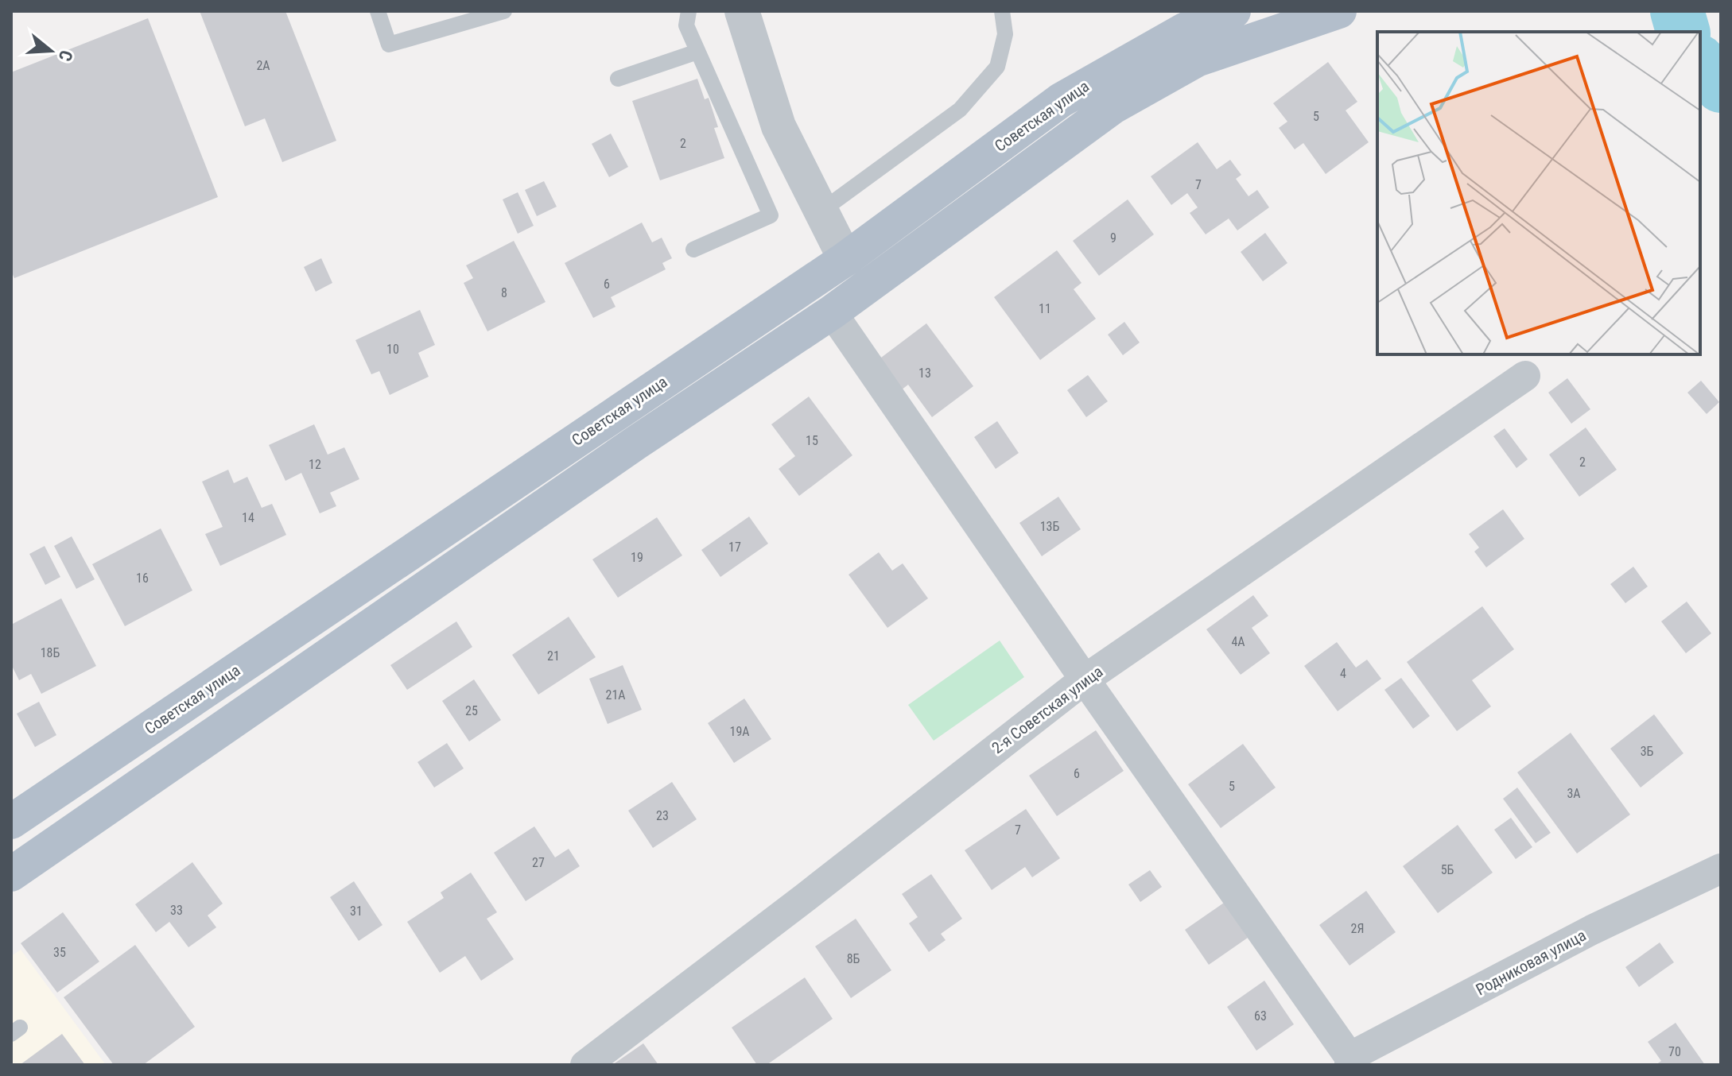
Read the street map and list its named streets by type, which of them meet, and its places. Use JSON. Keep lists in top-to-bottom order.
{
  "streets": {
    "main road": ["Советская улица"],
    "street": ["2-я Советская улица", "Родниковая улица"]
  },
  "house_numbers": [
    "2А",
    "5",
    "2",
    "7",
    "9",
    "6",
    "8",
    "11",
    "10",
    "13",
    "15",
    "2",
    "12",
    "14",
    "13Б",
    "17",
    "19",
    "16",
    "4А",
    "18Б",
    "21",
    "4",
    "21А",
    "25",
    "19А",
    "3Б",
    "6",
    "5",
    "3А",
    "23",
    "7",
    "27",
    "5Б",
    "33",
    "31",
    "2Я",
    "35",
    "8Б",
    "63",
    "70"
  ],
  "north": "right"
}
